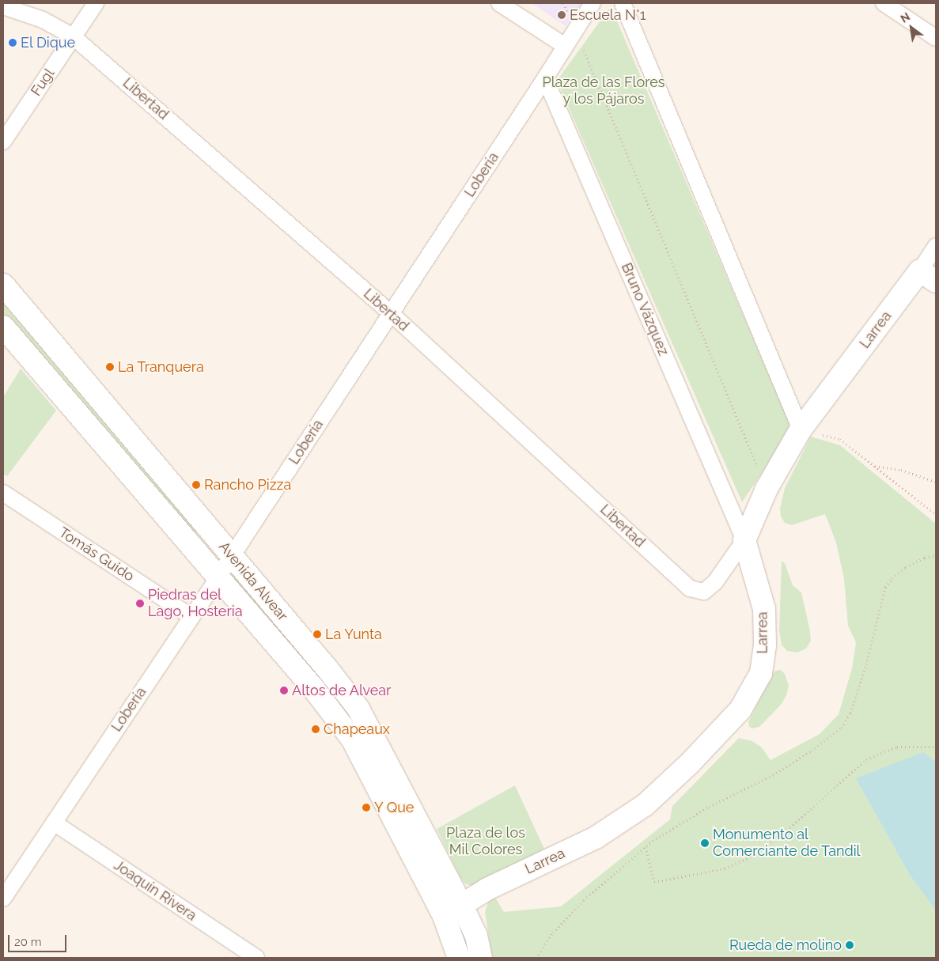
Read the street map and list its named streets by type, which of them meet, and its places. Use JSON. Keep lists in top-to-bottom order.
{
  "streets": {
    "main road": ["Larrea", "Avenida Alvear"],
    "street": [
      "Fugl",
      "Libertad",
      "Lobería",
      "Bruno Vázquez",
      "Tomás Guido",
      "Joaquín Rivera"
    ]
  },
  "crossings": [
    ["Fugl", "Libertad"],
    ["Libertad", "Lobería"],
    ["Libertad", "Bruno Vázquez"],
    ["Libertad", "Larrea"],
    ["Lobería", "Bruno Vázquez"],
    ["Lobería", "Tomás Guido"],
    ["Lobería", "Avenida Alvear"],
    ["Lobería", "Joaquín Rivera"],
    ["Bruno Vázquez", "Larrea"],
    ["Larrea", "Avenida Alvear"]
  ],
  "parks": ["Plaza de las Flores y los Pájaros", "Plaza de los Mil Colores"],
  "places": [
    "Escuela N°1",
    "El Dique",
    "La Tranquera",
    "Rancho Pizza",
    "Piedras del Lago, Hosteria",
    "La Yunta",
    "Altos de Alvear",
    "Chapeaux",
    "Y Que",
    "Monumento al Comerciante de Tandil",
    "Rueda de molino"
  ],
  "scale_bar": "20 m",
  "north": "top left"
}
